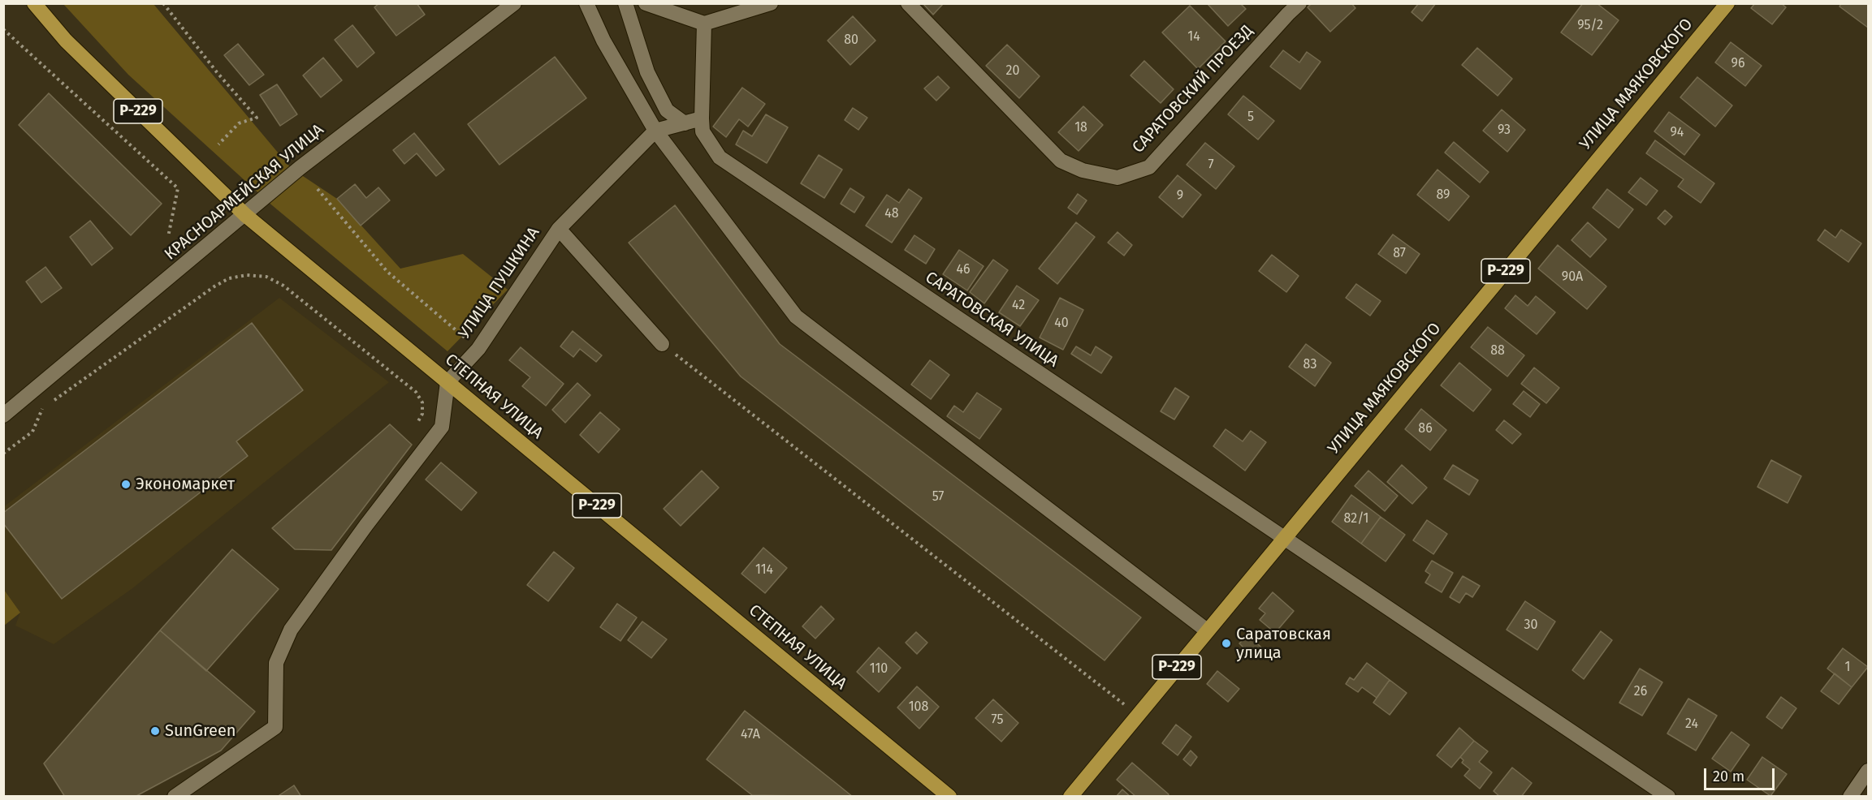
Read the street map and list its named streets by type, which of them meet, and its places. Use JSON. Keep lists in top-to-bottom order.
{
  "streets": {
    "main road": ["УЛИЦА МАЯКОВСКОГО", "Р-229", "СТЕПНАЯ УЛИЦА"],
    "street": [
      "САРАТОВСКИЙ ПРОЕЗД",
      "КРАСНОАРМЕЙСКАЯ УЛИЦА",
      "УЛИЦА ПУШКИНА",
      "САРАТОВСКАЯ УЛИЦА"
    ]
  },
  "crossings": [
    ["УЛИЦА МАЯКОВСКОГО", "САРАТОВСКАЯ УЛИЦА"],
    ["КРАСНОАРМЕЙСКАЯ УЛИЦА", "СТЕПНАЯ УЛИЦА"],
    ["УЛИЦА ПУШКИНА", "СТЕПНАЯ УЛИЦА"]
  ],
  "places": ["Экономаркет", "Саратовская улица", "SunGreen"],
  "house_numbers": [
    "95/2",
    "14",
    "80",
    "96",
    "20",
    "5",
    "18",
    "93",
    "94",
    "7",
    "89",
    "9",
    "48",
    "87",
    "46",
    "90А",
    "42",
    "40",
    "88",
    "83",
    "86",
    "57",
    "82/1",
    "114",
    "30",
    "1",
    "110",
    "26",
    "108",
    "75",
    "24",
    "47А"
  ],
  "scale_bar": "20 m"
}
